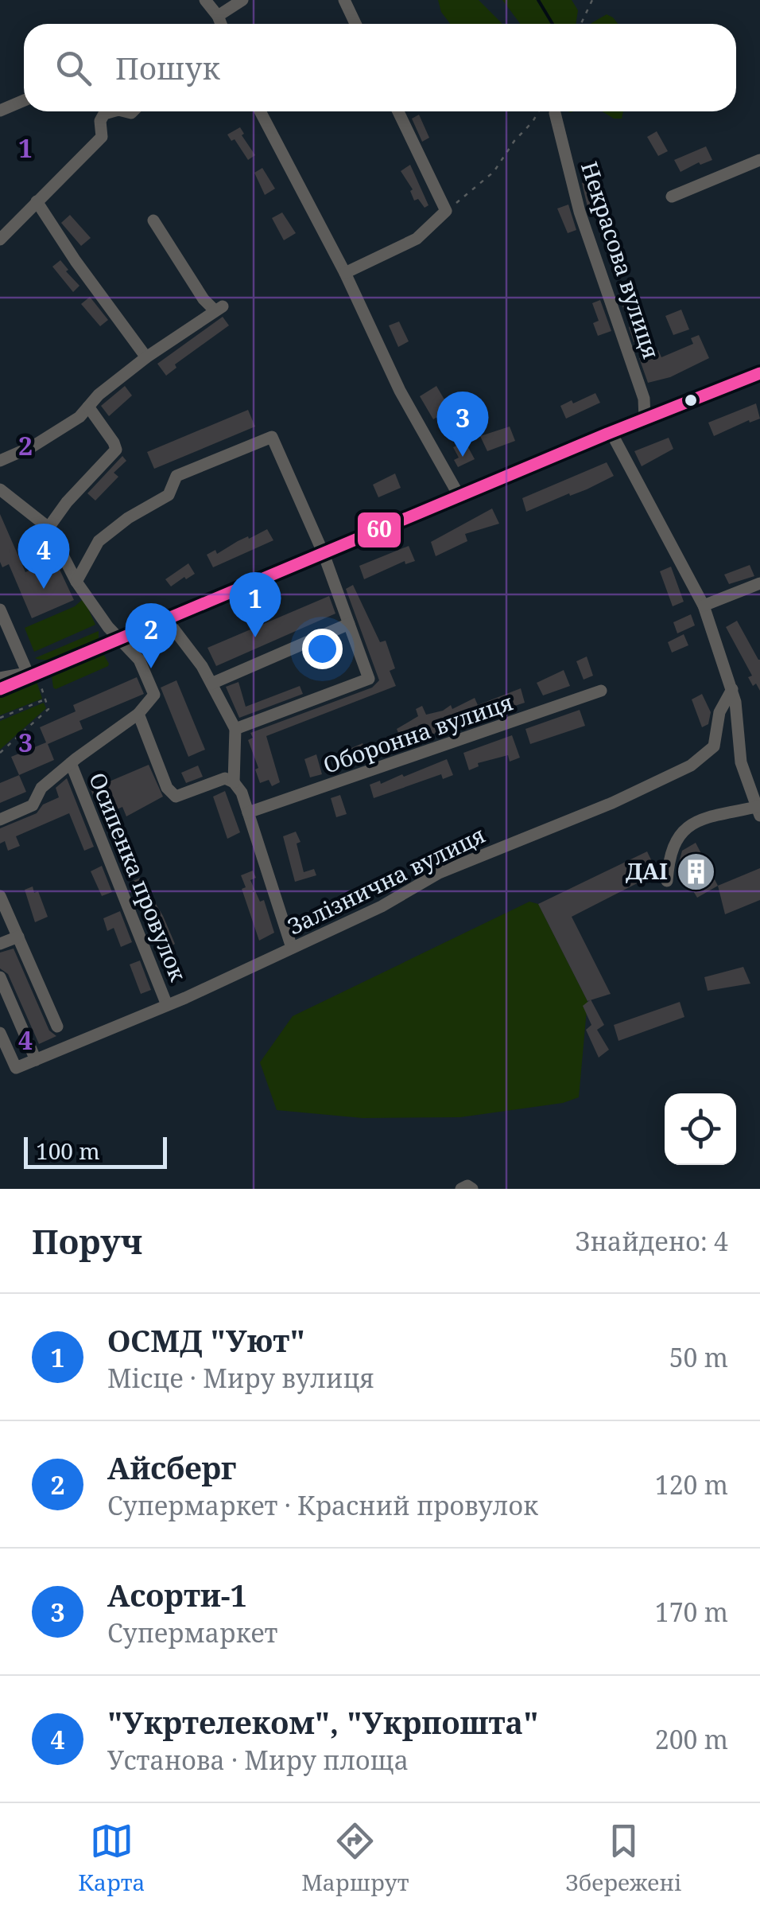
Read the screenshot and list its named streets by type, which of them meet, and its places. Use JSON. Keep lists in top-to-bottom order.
{
  "streets": {
    "street": [
      "Некрасова вулиця",
      "Оборонна вулиця",
      "Осипенка провулок",
      "Залізнична вулиця"
    ]
  },
  "crossings": [
    ["Осипенка провулок", "Залізнична вулиця"]
  ],
  "places": {
    "building": ["ДАІ"]
  },
  "lines": ["transit line 60"],
  "scale_bar": "100 m",
  "page": {
    "search": "Пошук",
    "pins": [
      "3",
      "4",
      "1",
      "2"
    ],
    "scale": "100 m",
    "heading": ["Поруч", "Знайдено: 4"],
    "list": [
      {
        "mark": "1",
        "name": "ОСМД \"Уют\"",
        "note": "Місце · Миру вулиця",
        "value": "50 m"
      },
      {
        "mark": "2",
        "name": "Айсберг",
        "note": "Супермаркет · Красний провулок",
        "value": "120 m"
      },
      {
        "mark": "3",
        "name": "Асорти-1",
        "note": "Супермаркет",
        "value": "170 m"
      },
      {
        "mark": "4",
        "name": "\"Укртелеком\", \"Укрпошта\"",
        "note": "Установа · Миру площа",
        "value": "200 m"
      }
    ],
    "nav": ["Карта", "Маршрут", "Збережені"]
  },
  "grid": {
    "rows": [
      "1",
      "2",
      "3",
      "4"
    ]
  }
}
